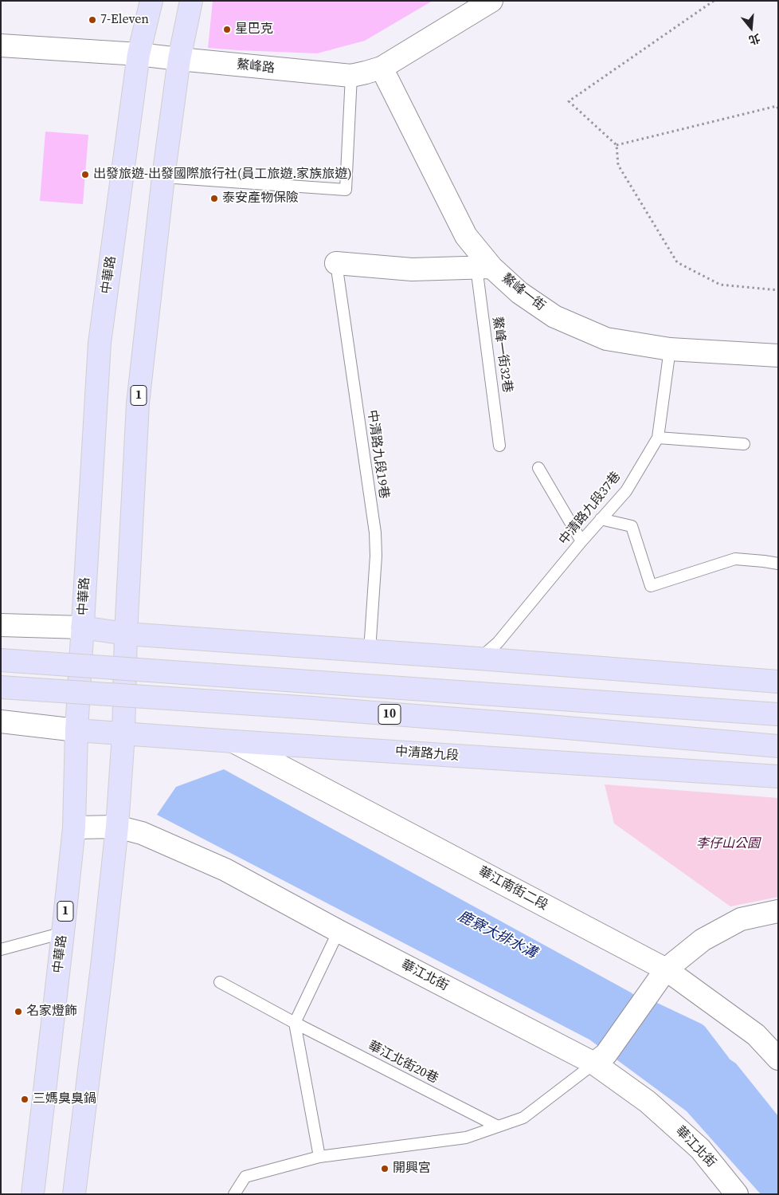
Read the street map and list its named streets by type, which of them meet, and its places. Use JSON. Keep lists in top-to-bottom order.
{
  "streets": {
    "main road": [
      "中華路",
      "1",
      "10",
      "中清路九段"
    ],
    "street": [
      "鰲峰路",
      "鰲峰一街",
      "華江南街二段",
      "華江北街"
    ],
    "lane": [
      "鰲峰一街32巷",
      "中清路九段19巷",
      "中清路九段37巷",
      "華江北街20巷"
    ]
  },
  "crossings": [
    ["鰲峰路", "中華路"],
    ["鰲峰路", "鰲峰一街"],
    ["鰲峰路", "1"],
    ["中華路", "中清路九段"],
    ["中華路", "華江北街"],
    ["鰲峰一街", "鰲峰一街32巷"],
    ["鰲峰一街", "中清路九段37巷"],
    ["1", "中清路九段"],
    ["1", "華江北街"],
    ["中清路九段", "華江南街二段"]
  ],
  "water": ["鹿寮大排水溝"],
  "parks": ["李仔山公園"],
  "places": [
    "7-Eleven",
    "星巴克",
    "出發旅遊-出發國際旅行社(員工旅遊.家族旅遊)",
    "泰安產物保險",
    "名家燈飾",
    "三媽臭臭鍋",
    "開興宮"
  ],
  "north": "bottom"
}
